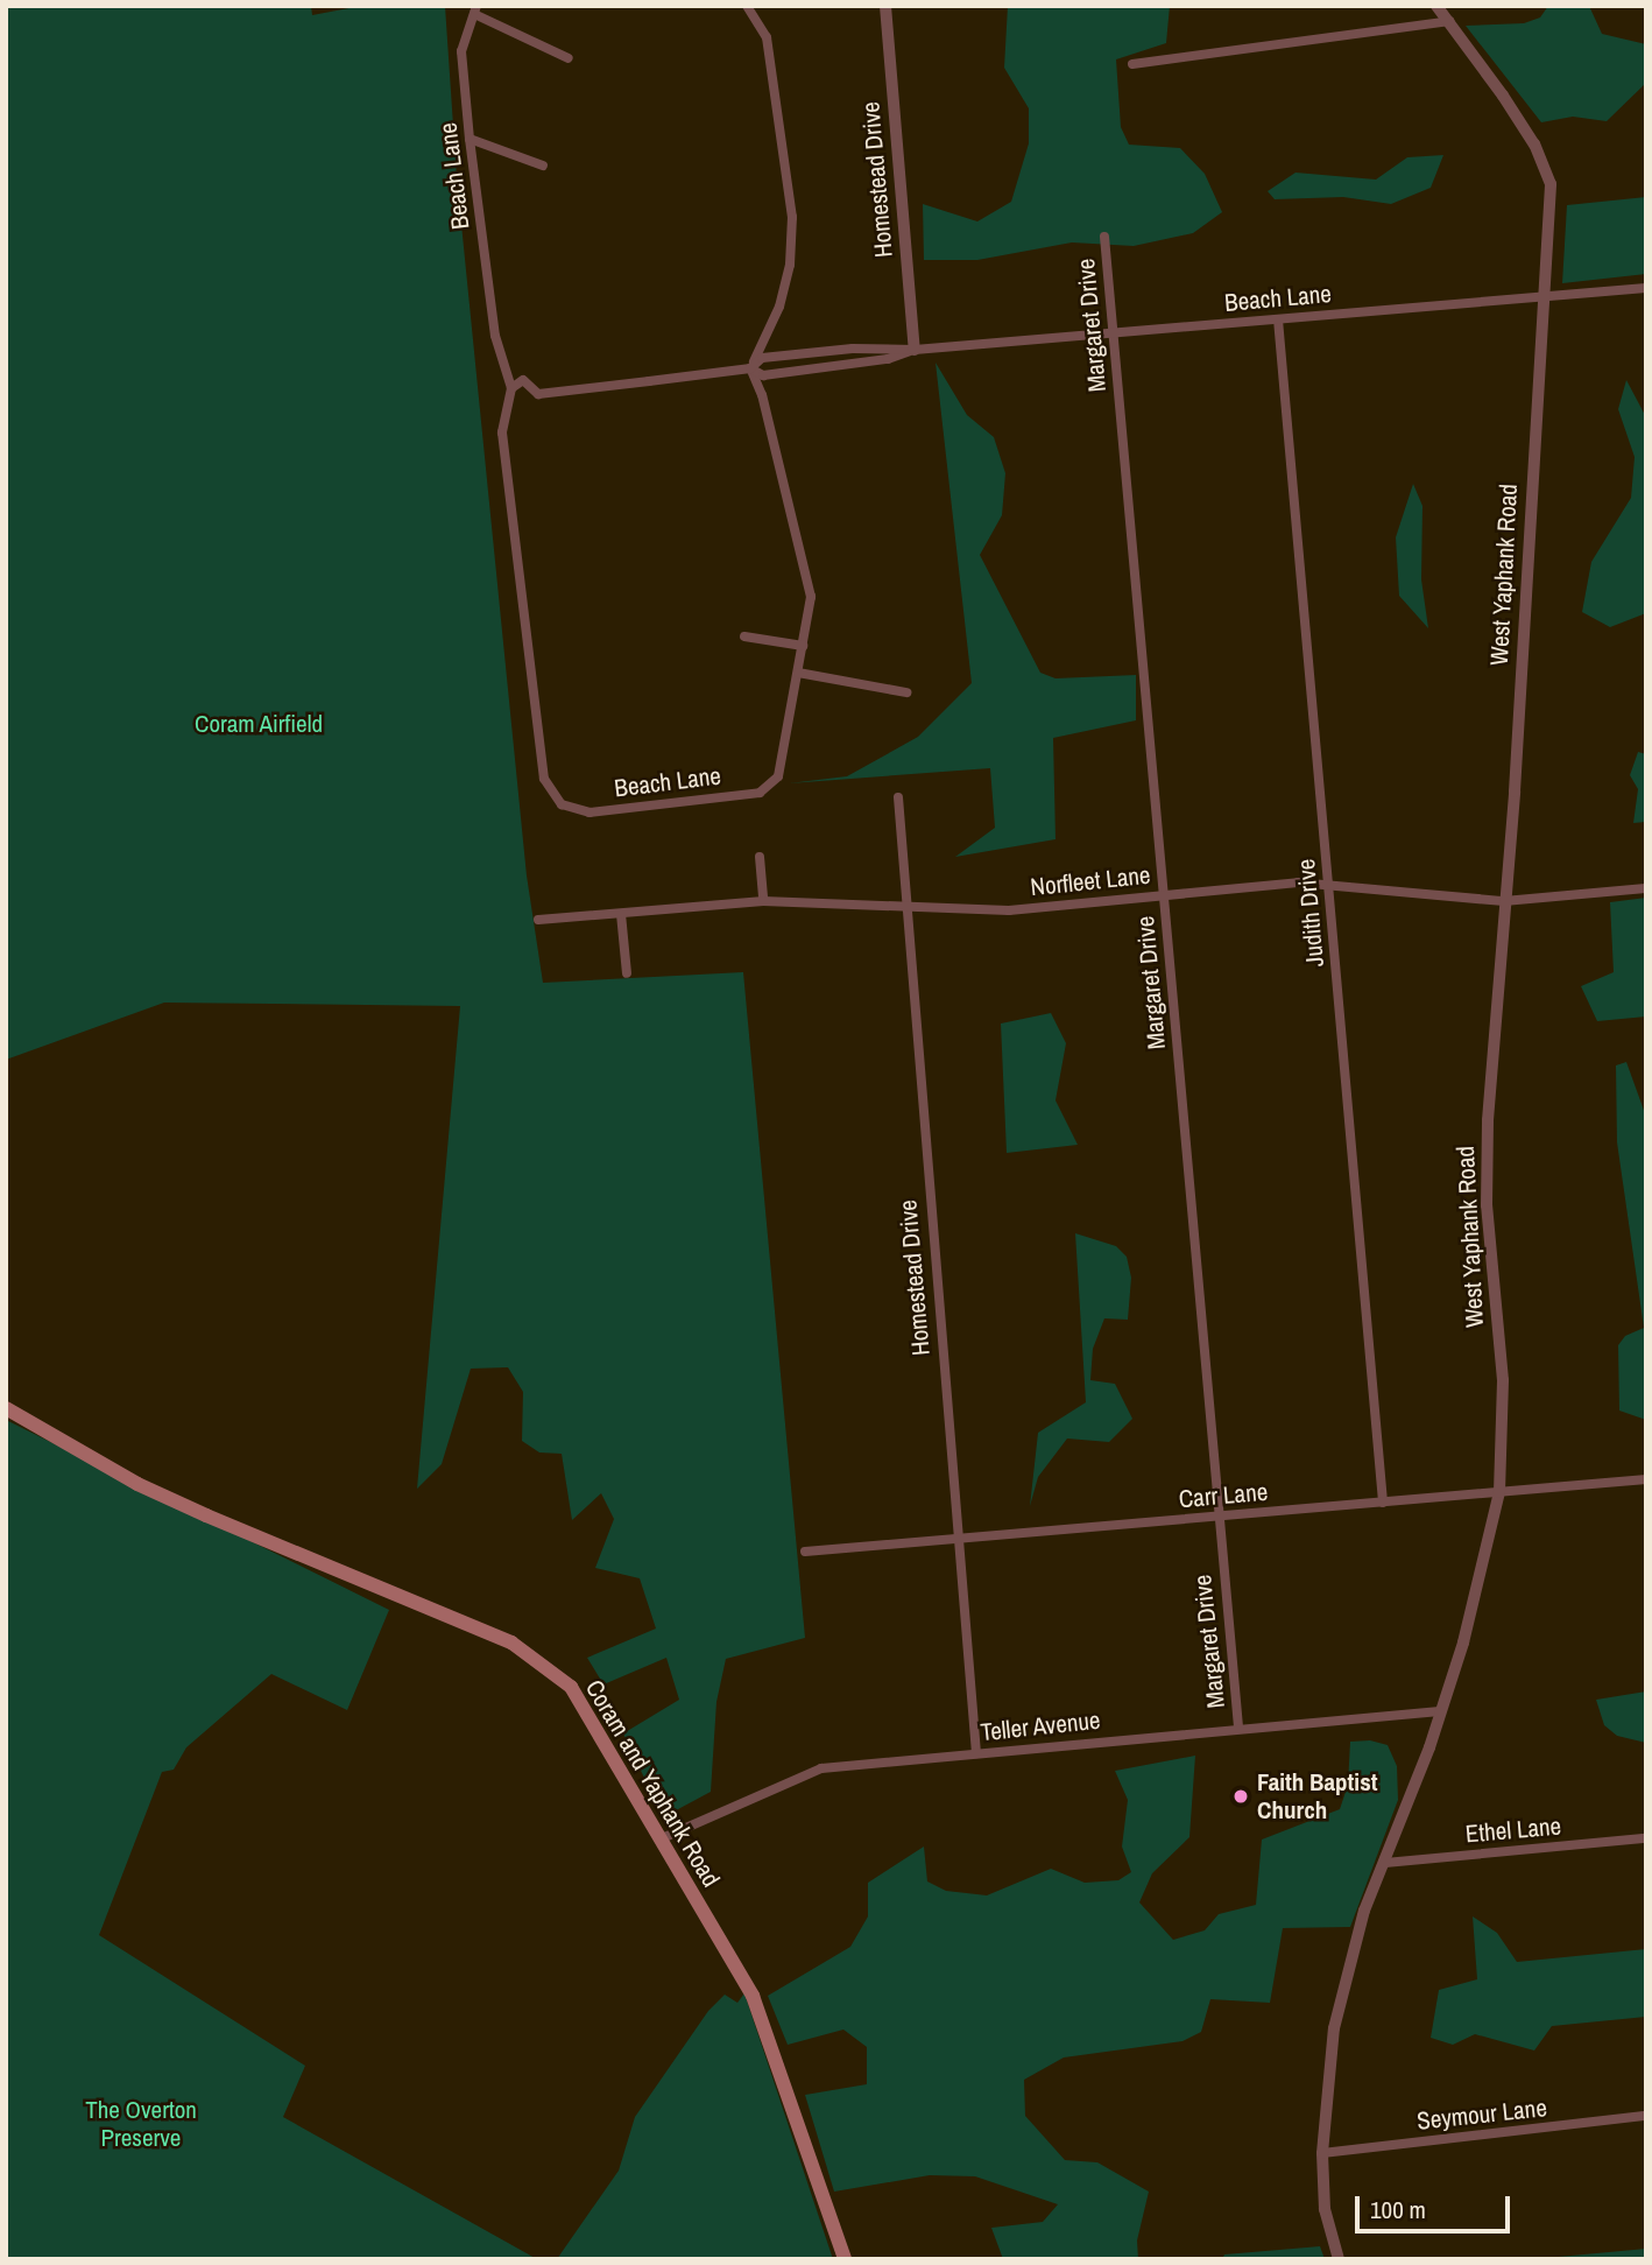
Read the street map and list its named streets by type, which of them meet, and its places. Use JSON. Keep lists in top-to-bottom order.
{
  "streets": {
    "main road": ["Coram and Yaphank Road"],
    "street": [
      "Beach Lane",
      "Homestead Drive",
      "Margaret Drive",
      "West Yaphank Road",
      "Norfleet Lane",
      "Judith Drive",
      "Carr Lane",
      "Teller Avenue",
      "Ethel Lane",
      "Seymour Lane"
    ]
  },
  "crossings": [
    ["Beach Lane", "Homestead Drive"],
    ["Beach Lane", "Margaret Drive"],
    ["Beach Lane", "West Yaphank Road"],
    ["Beach Lane", "Judith Drive"],
    ["Homestead Drive", "Norfleet Lane"],
    ["Homestead Drive", "Carr Lane"],
    ["Homestead Drive", "Teller Avenue"],
    ["Margaret Drive", "Norfleet Lane"],
    ["Margaret Drive", "Carr Lane"],
    ["Margaret Drive", "Teller Avenue"],
    ["West Yaphank Road", "Norfleet Lane"],
    ["West Yaphank Road", "Carr Lane"],
    ["West Yaphank Road", "Teller Avenue"],
    ["West Yaphank Road", "Ethel Lane"],
    ["West Yaphank Road", "Seymour Lane"],
    ["Norfleet Lane", "Judith Drive"],
    ["Judith Drive", "Carr Lane"],
    ["Teller Avenue", "Coram and Yaphank Road"]
  ],
  "parks": ["Coram Airfield", "The Overton Preserve"],
  "places": ["Faith Baptist Church"],
  "scale_bar": "100 m"
}
